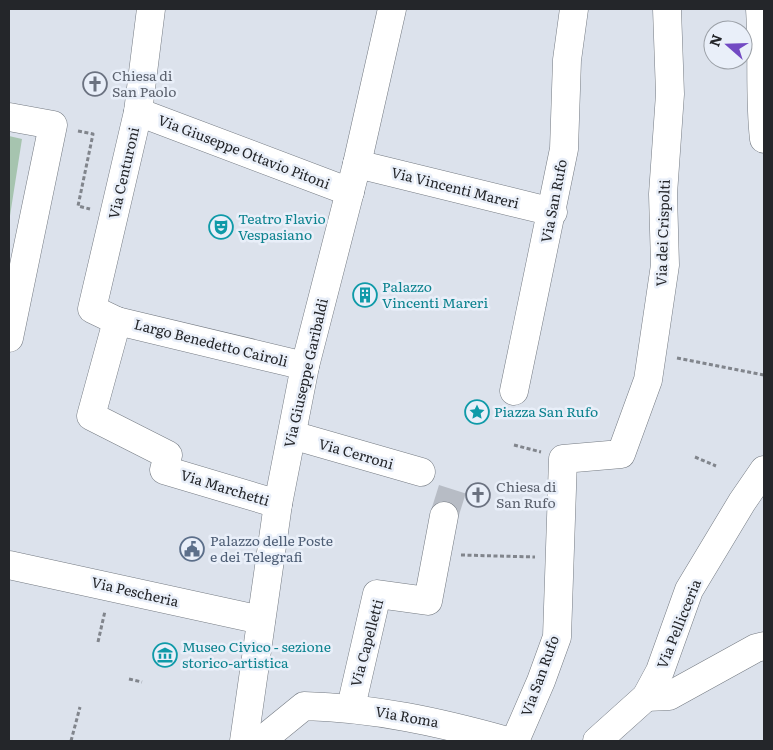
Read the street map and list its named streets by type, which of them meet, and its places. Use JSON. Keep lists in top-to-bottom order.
{
  "streets": {
    "street": [
      "Via Giuseppe Ottavio Pitoni",
      "Via Centuroni",
      "Via Vincenti Mareri",
      "Via San Rufo",
      "Via dei Crispolti",
      "Largo Benedetto Cairoli",
      "Via Giuseppe Garibaldi",
      "Via Cerroni",
      "Via Marchetti",
      "Via Pescheria",
      "Via Pellicceria",
      "Via Capelletti",
      "Via Roma"
    ]
  },
  "crossings": [
    ["Via Giuseppe Ottavio Pitoni", "Via Centuroni"],
    ["Via Giuseppe Ottavio Pitoni", "Via Giuseppe Garibaldi"],
    ["Via Centuroni", "Largo Benedetto Cairoli"],
    ["Via Centuroni", "Via Marchetti"],
    ["Via Vincenti Mareri", "Via San Rufo"],
    ["Via Vincenti Mareri", "Via Giuseppe Garibaldi"],
    ["Via San Rufo", "Via dei Crispolti"],
    ["Largo Benedetto Cairoli", "Via Giuseppe Garibaldi"],
    ["Largo Benedetto Cairoli", "Via Marchetti"],
    ["Via Giuseppe Garibaldi", "Via Cerroni"],
    ["Via Giuseppe Garibaldi", "Via Marchetti"],
    ["Via Giuseppe Garibaldi", "Via Pescheria"],
    ["Via Capelletti", "Via Roma"]
  ],
  "places": {
    "church": ["Chiesa di San Paolo", "Chiesa di San Rufo"],
    "theatre": ["Teatro Flavio Vespasiano"],
    "building": ["Palazzo Vincenti Mareri"],
    "place": ["Piazza San Rufo"],
    "public building": ["Palazzo delle Poste e dei Telegrafi"],
    "museum": ["Museo Civico - sezione storico-artistica"]
  },
  "north": "left"
}
